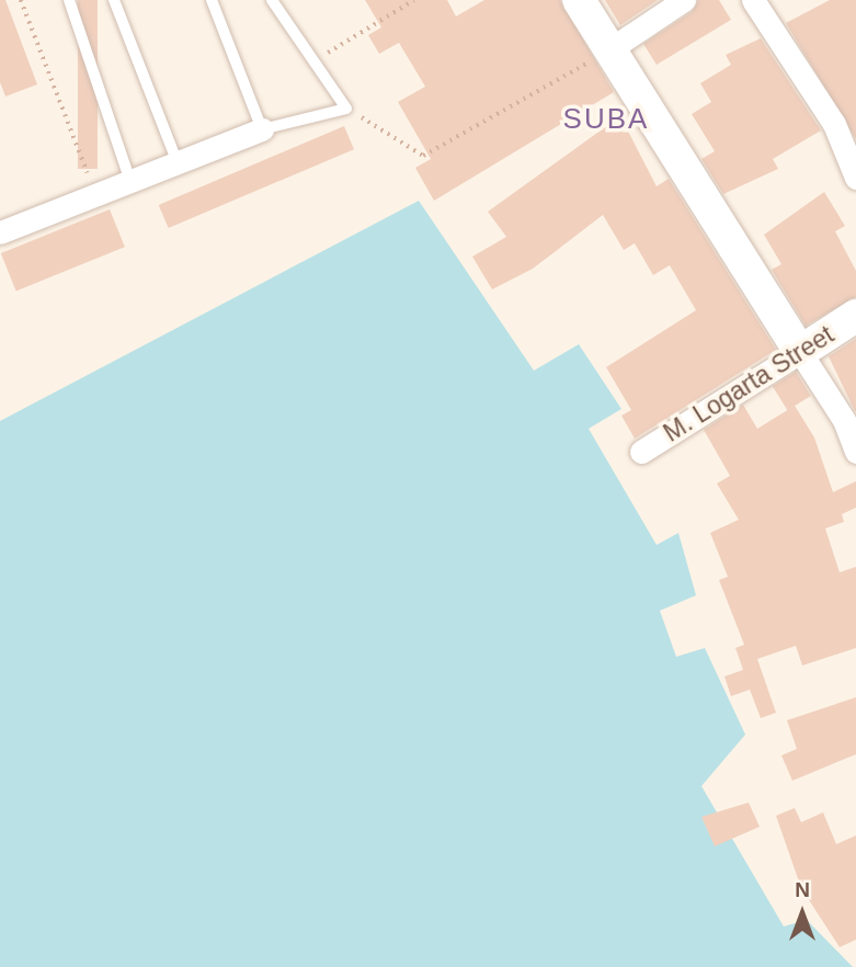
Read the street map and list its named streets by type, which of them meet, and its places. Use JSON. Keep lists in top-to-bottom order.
{
  "streets": {
    "street": ["M. Logarta Street"]
  },
  "districts": ["SUBA"],
  "north": "top"
}
